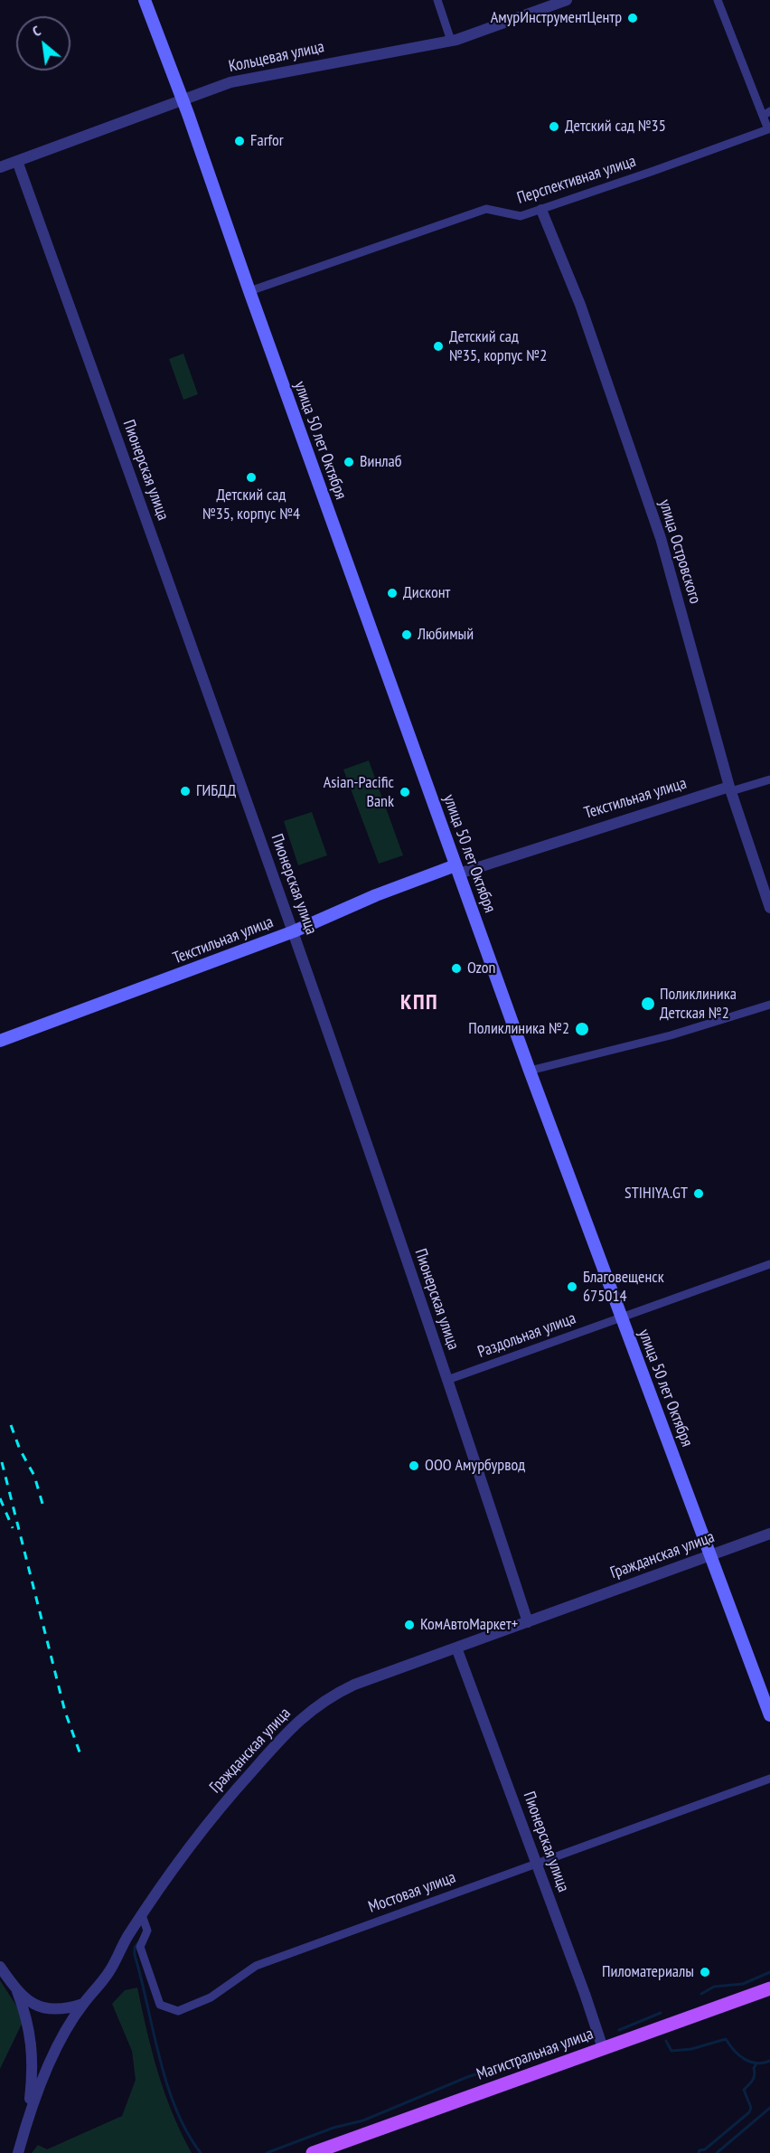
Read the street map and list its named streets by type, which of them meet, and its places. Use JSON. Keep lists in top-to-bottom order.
{
  "streets": {
    "main road": ["улица 50 лет Октября", "Текстильная улица", "Магистральная улица"],
    "street": [
      "Кольцевая улица",
      "Перспективная улица",
      "Пионерская улица",
      "улица Островского",
      "Раздольная улица",
      "Гражданская улица",
      "Мостовая улица"
    ]
  },
  "crossings": [
    ["Кольцевая улица", "улица 50 лет Октября"],
    ["Кольцевая улица", "Пионерская улица"],
    ["Перспективная улица", "улица 50 лет Октября"],
    ["Перспективная улица", "улица Островского"],
    ["улица 50 лет Октября", "Текстильная улица"],
    ["улица 50 лет Октября", "Раздольная улица"],
    ["улица 50 лет Октября", "Гражданская улица"],
    ["Пионерская улица", "Текстильная улица"],
    ["Пионерская улица", "Раздольная улица"],
    ["Пионерская улица", "Гражданская улица"],
    ["Пионерская улица", "Мостовая улица"],
    ["Пионерская улица", "Магистральная улица"],
    ["улица Островского", "Текстильная улица"],
    ["Гражданская улица", "Мостовая улица"]
  ],
  "districts": ["КПП"],
  "places": [
    "АмурИнструментЦентр",
    "Детский сад №35",
    "Farfor",
    "Детский сад №35, корпус №2",
    "Винлаб",
    "Детский сад №35, корпус №4",
    "Дисконт",
    "Любимый",
    "ГИБДД",
    "Asian-Pacific Bank",
    "Ozon",
    "Поликлиника Детская №2",
    "Поликлиника №2",
    "STIHIYA.GT",
    "Благовещенск 675014",
    "ООО Амурбурвод",
    "КомАвтоМаркет+",
    "Пиломатериалы"
  ],
  "north": "top left"
}
